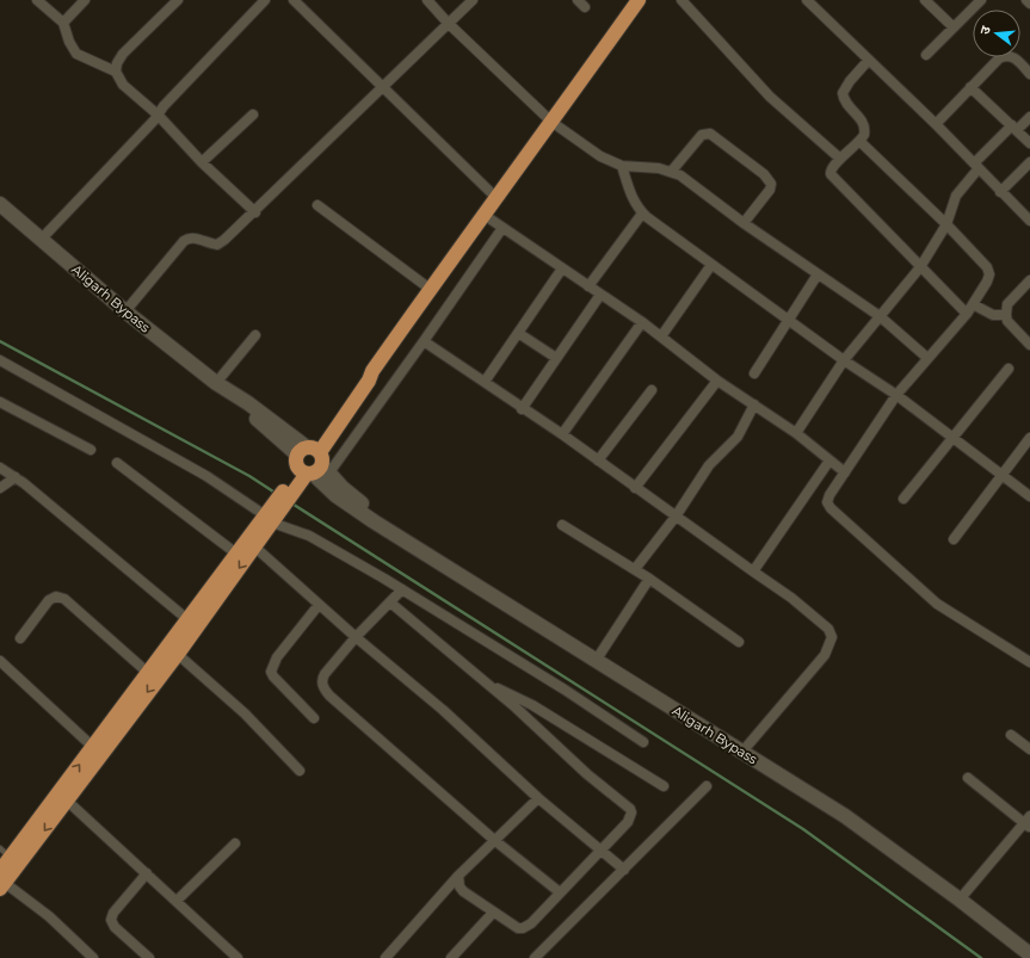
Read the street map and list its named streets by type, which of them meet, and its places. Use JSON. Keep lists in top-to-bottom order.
{
  "streets": {
    "main road": ["Aligarh Bypass"]
  },
  "north": "left"
}
